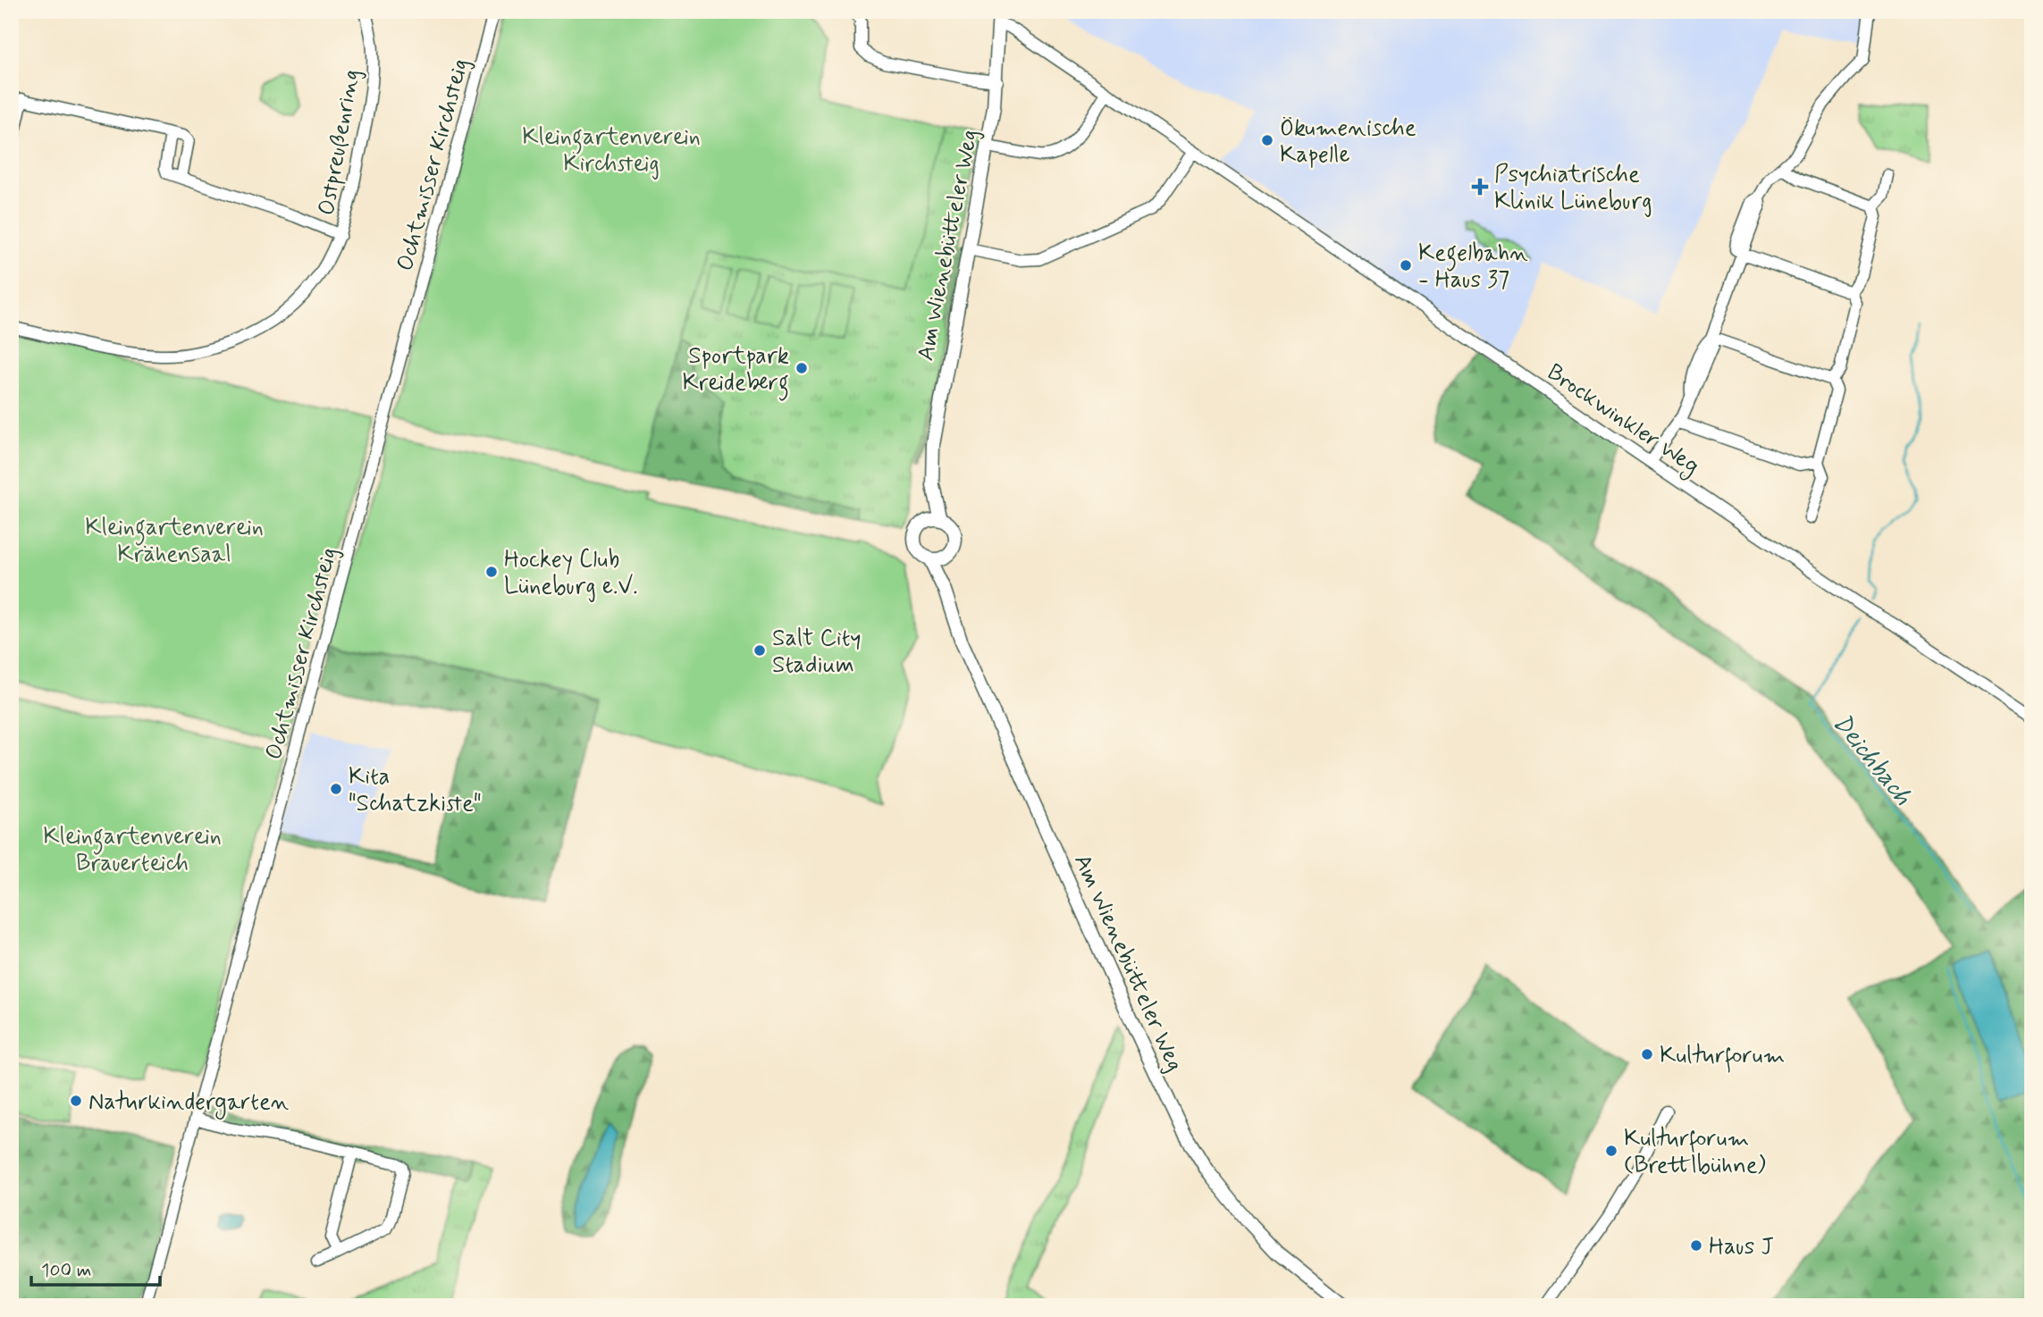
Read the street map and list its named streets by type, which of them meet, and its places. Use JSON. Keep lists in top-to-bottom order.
{
  "streets": {
    "street": [
      "Ostpreußenring",
      "Ochtmisser Kirchsteig",
      "Am Wienebütteler Weg",
      "Brockwinkler Weg"
    ]
  },
  "crossings": [
    ["Am Wienebütteler Weg", "Brockwinkler Weg"]
  ],
  "water": ["Deichbach"],
  "parks": ["Kleingartenverein Kirchsteig", "Kleingartenverein Krähensaal", "Kleingartenverein Brauerteich"],
  "places": {
    "other": [
      "Ökumenische Kapelle",
      "Kegelbahn - Haus 37",
      "Sportpark Kreideberg",
      "Hockey Club Lüneburg e.V.",
      "Salt City Stadium",
      "Kita \"Schatzkiste\"",
      "Kulturforum",
      "Naturkindergarten",
      "Kulturforum (Brettlbühne)",
      "Haus J"
    ],
    "health": ["Psychiatrische Klinik Lüneburg"]
  },
  "scale_bar": "100 m"
}
